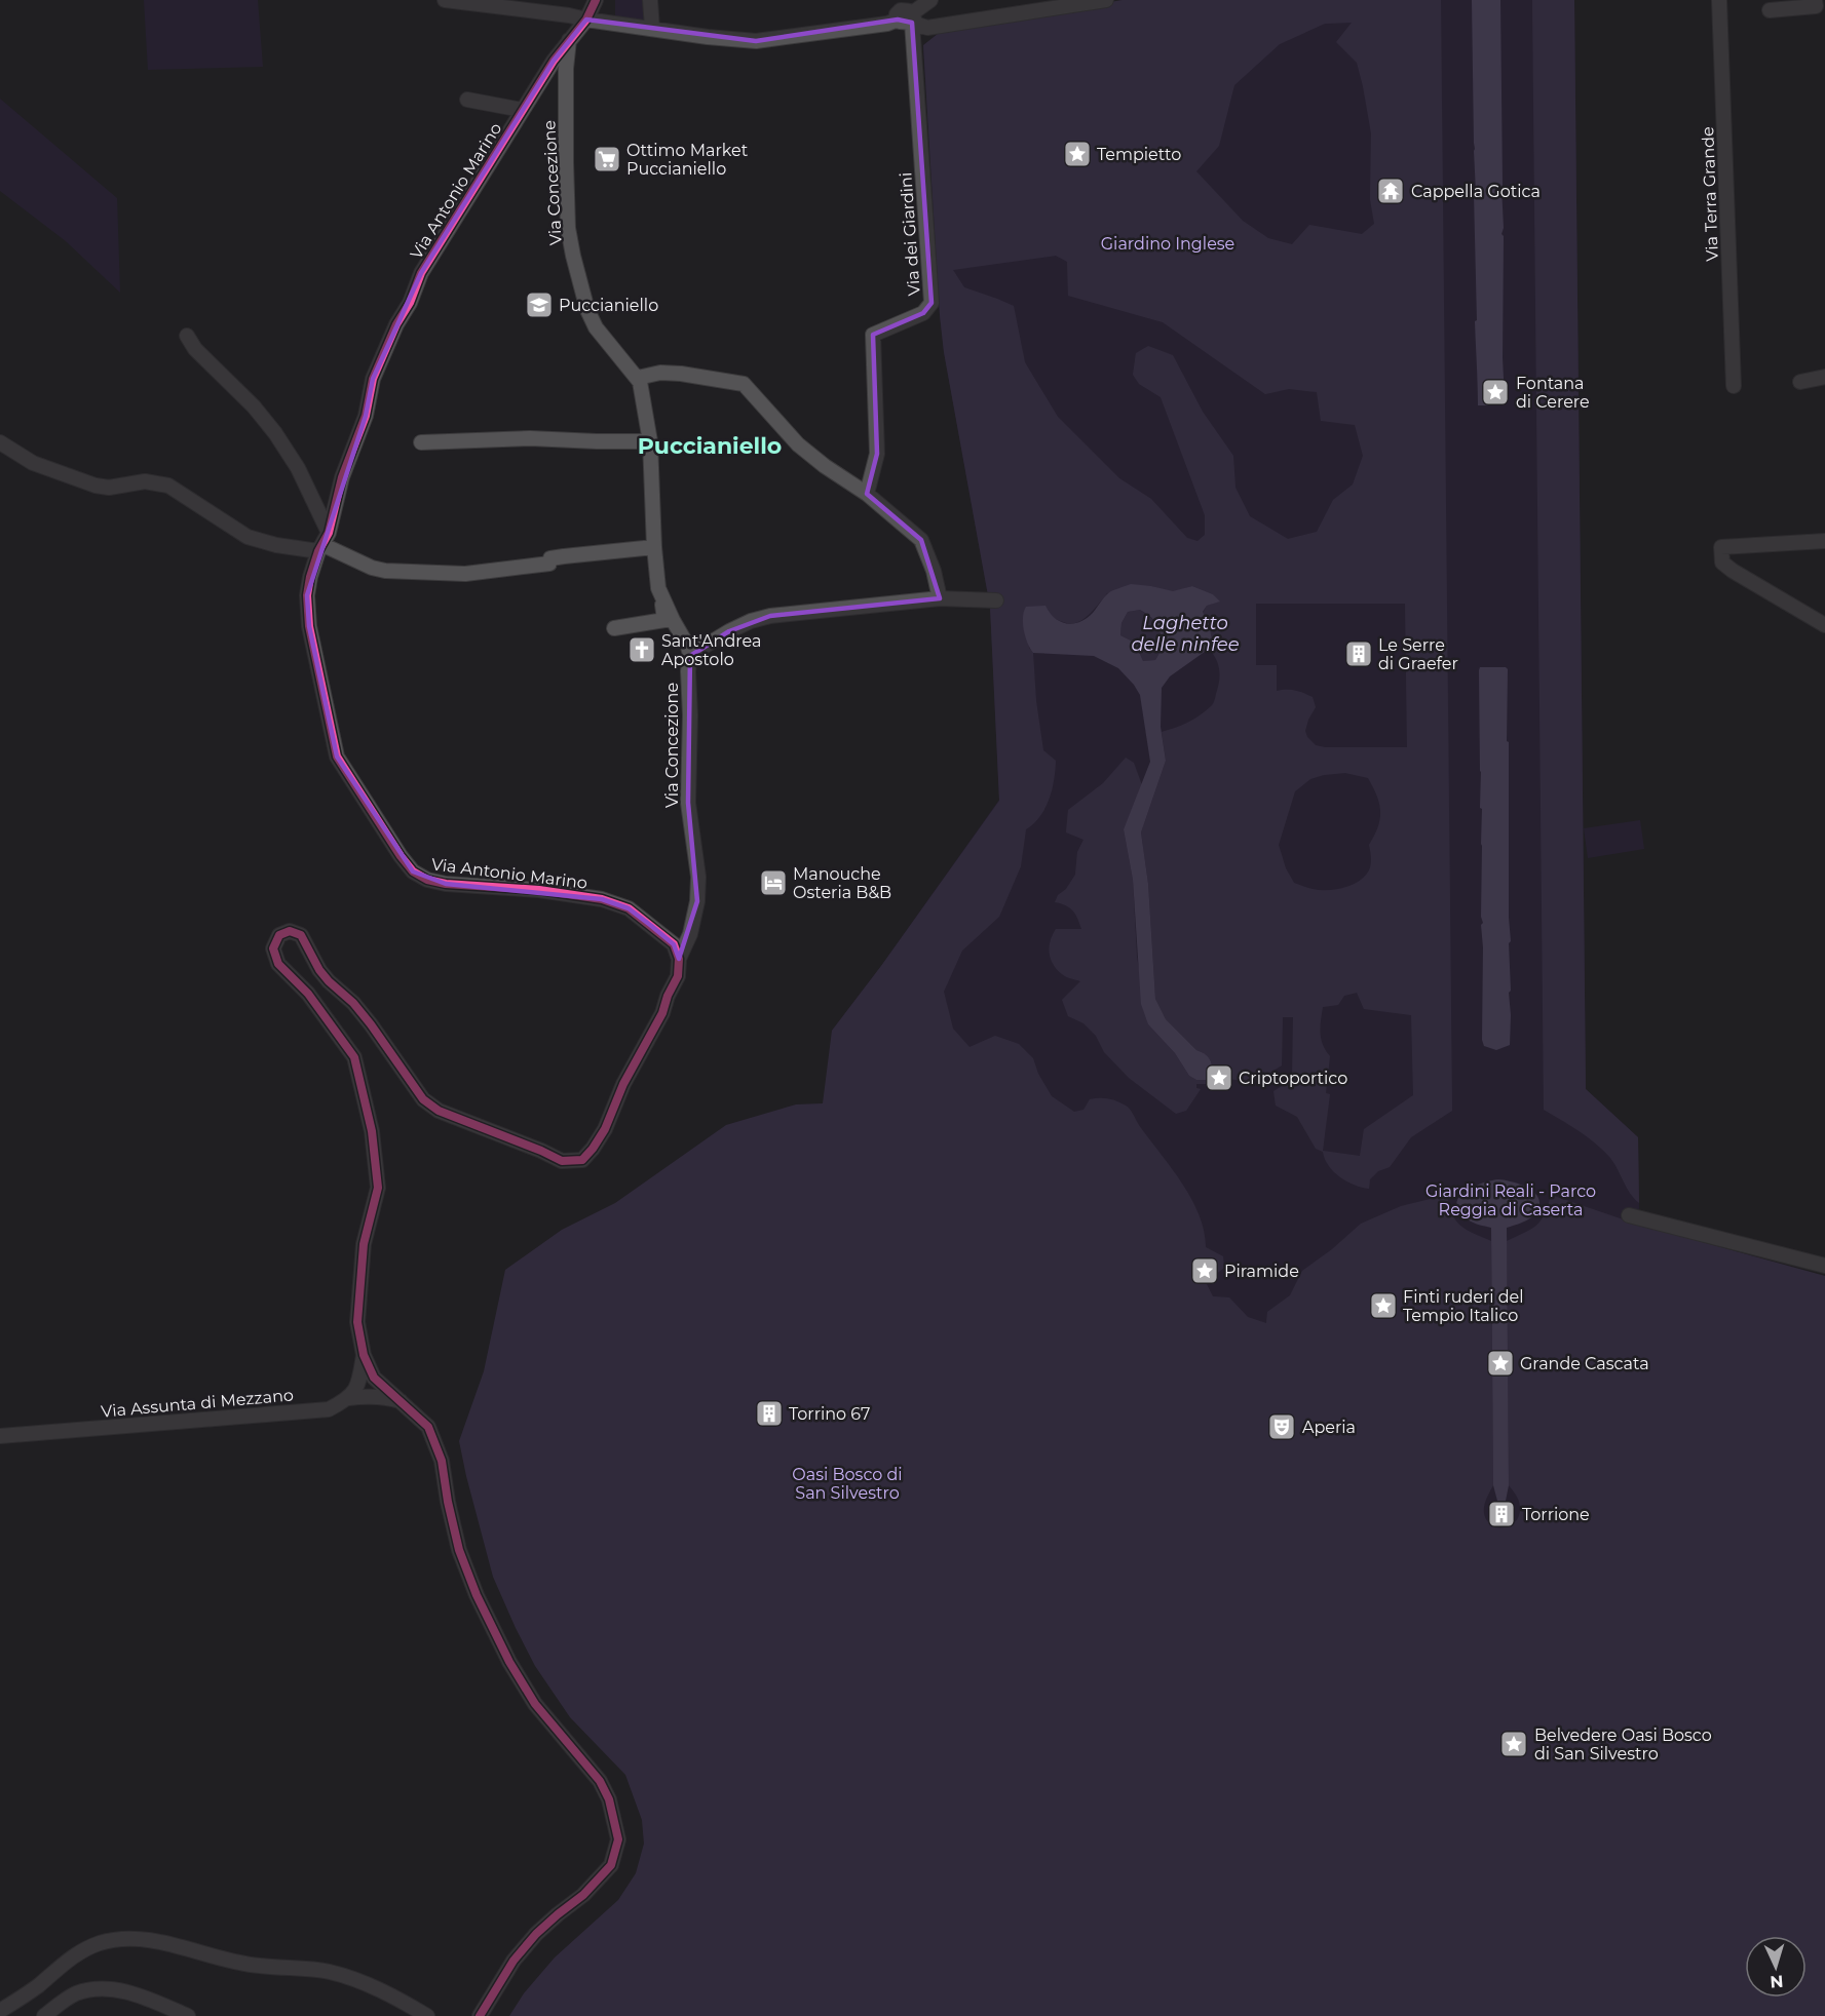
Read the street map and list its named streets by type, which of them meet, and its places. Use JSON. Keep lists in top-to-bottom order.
{
  "streets": {
    "street": [
      "Via Concezione",
      "Via Antonio Marino",
      "Via Terra Grande",
      "Via dei Giardini",
      "Via Assunta di Mezzano"
    ]
  },
  "crossings": [
    ["Via Concezione", "Via Antonio Marino"]
  ],
  "districts": ["Puccianiello"],
  "water": ["Laghetto delle ninfee"],
  "parks": ["Giardino Inglese", "Giardini Reali - Parco Reggia di Caserta", "Oasi Bosco di San Silvestro"],
  "places": {
    "place": [
      "Tempietto",
      "Fontana di Cerere",
      "Criptoportico",
      "Piramide",
      "Finti ruderi del Tempio Italico",
      "Grande Cascata",
      "Belvedere Oasi Bosco di San Silvestro"
    ],
    "supermarket": ["Ottimo Market Puccianiello"],
    "temple": ["Cappella Gotica"],
    "school or university": ["Puccianiello"],
    "church": ["Sant'Andrea Apostolo"],
    "building": ["Le Serre di Graefer", "Torrino 67", "Torrione"],
    "hotel": ["Manouche Osteria B&B"],
    "theatre": ["Aperia"]
  },
  "north": "bottom"
}
